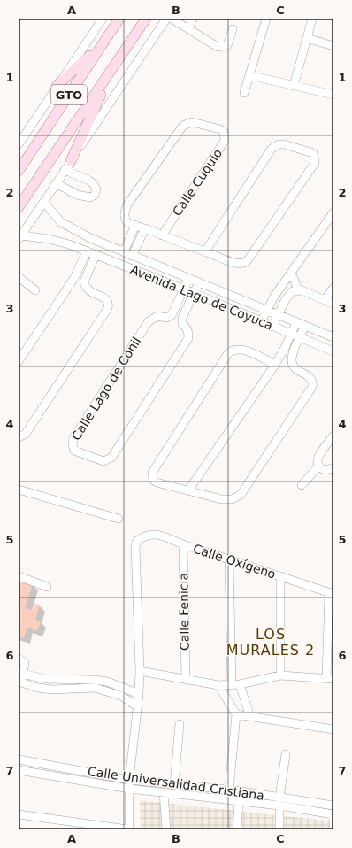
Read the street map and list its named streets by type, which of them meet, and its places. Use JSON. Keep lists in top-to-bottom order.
{
  "streets": {
    "main road": ["GTO"],
    "street": [
      "Calle Cuquío",
      "Avenida Lago de Coyuca",
      "Calle Lago de Conil",
      "Calle Oxígeno",
      "Calle Fenicia",
      "Calle Universalidad Cristiana"
    ]
  },
  "crossings": [
    ["Avenida Lago de Coyuca", "Calle Lago de Conil"],
    ["Calle Oxígeno", "Calle Fenicia"]
  ],
  "districts": ["LOS MURALES 2"],
  "grid": {
    "columns": ["A", "B", "C"],
    "rows": [
      "1",
      "2",
      "3",
      "4",
      "5",
      "6",
      "7"
    ]
  }
}
